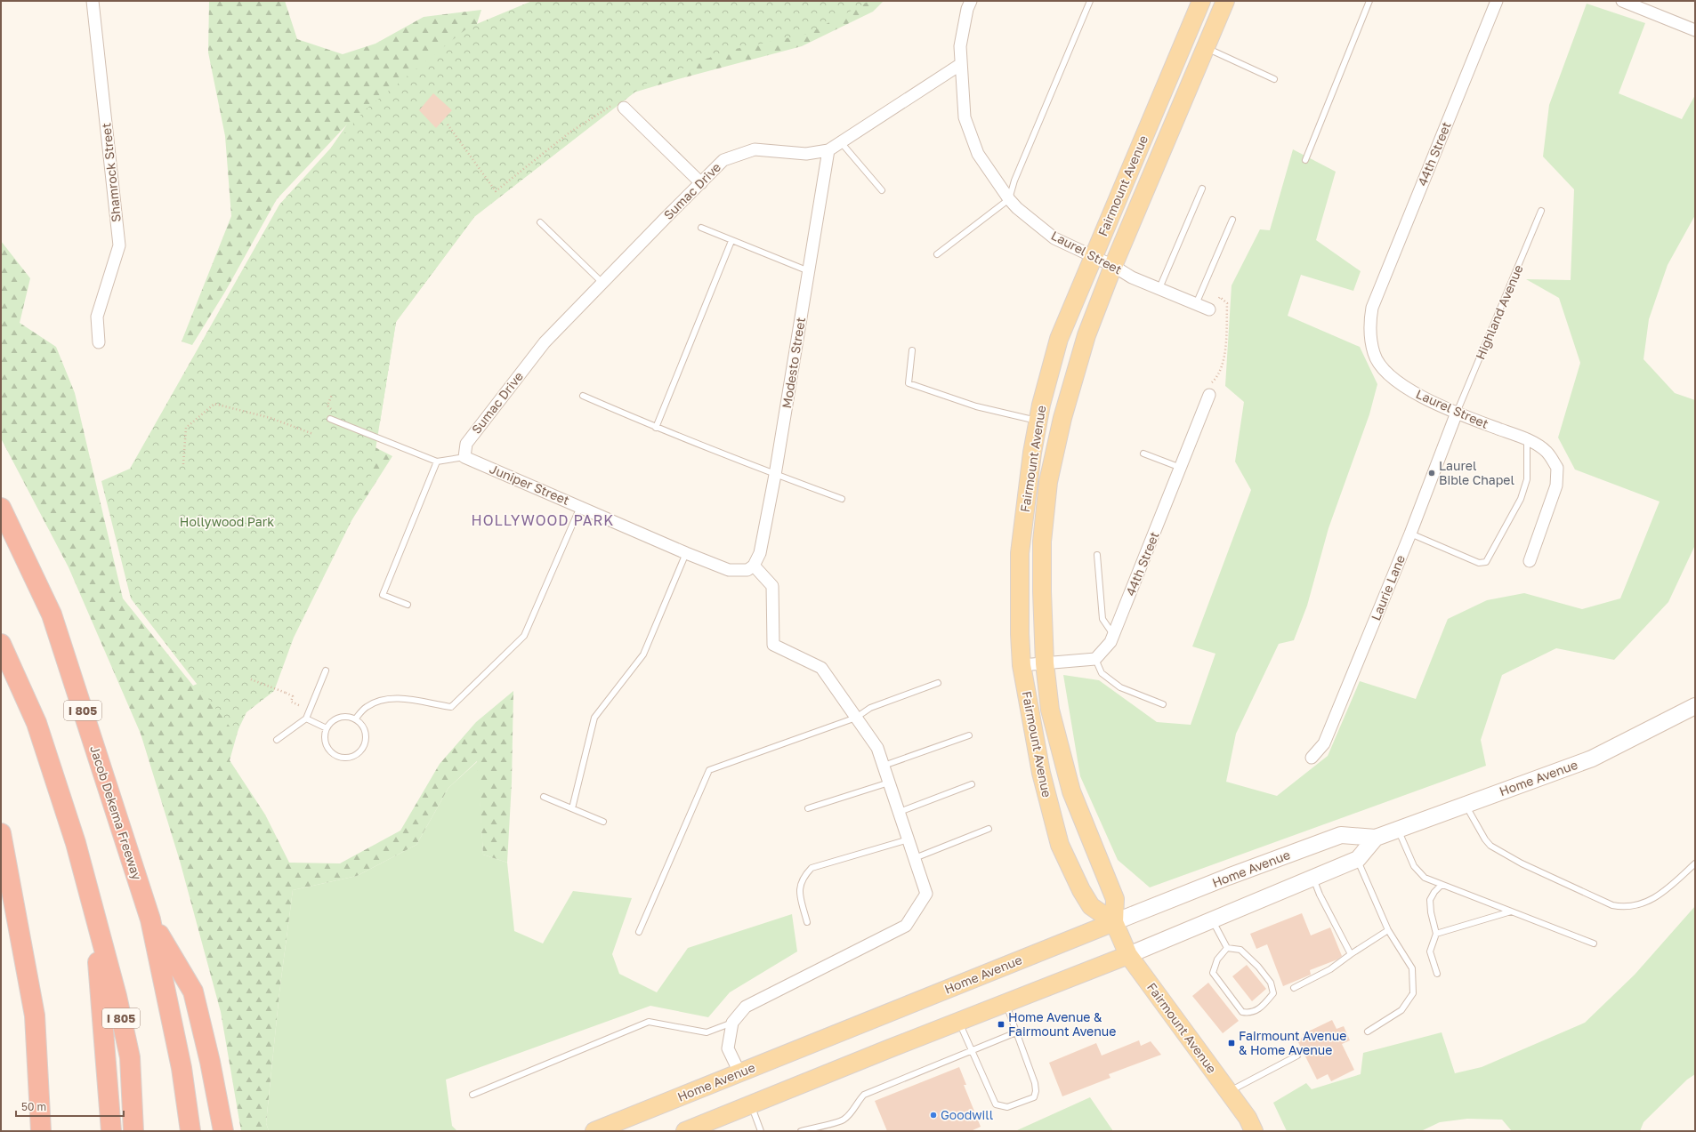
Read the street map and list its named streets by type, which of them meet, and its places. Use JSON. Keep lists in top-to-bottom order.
{
  "streets": {
    "highway": ["I 805", "Jacob Dekema Freeway"],
    "main road": ["Fairmount Avenue", "Home Avenue"],
    "street": [
      "44th Street",
      "Shamrock Street",
      "Sumac Drive",
      "Laurel Street",
      "Modesto Street",
      "Juniper Street",
      "Laurie Lane"
    ],
    "lane": ["Highland Avenue"]
  },
  "crossings": [
    ["44th Street", "Laurel Street"],
    ["Fairmount Avenue", "Laurel Street"],
    ["Fairmount Avenue", "Home Avenue"],
    ["Sumac Drive", "Laurel Street"],
    ["Sumac Drive", "Modesto Street"],
    ["Sumac Drive", "Juniper Street"],
    ["Laurel Street", "Highland Avenue"],
    ["Laurel Street", "Laurie Lane"],
    ["Highland Avenue", "Laurie Lane"],
    ["Modesto Street", "Juniper Street"]
  ],
  "districts": ["HOLLYWOOD PARK"],
  "parks": ["Hollywood Park"],
  "places": {
    "other": ["Laurel Bible Chapel", "Goodwill"],
    "transit": ["Home Avenue & Fairmount Avenue", "Fairmount Avenue & Home Avenue"]
  },
  "scale_bar": "50 m"
}
